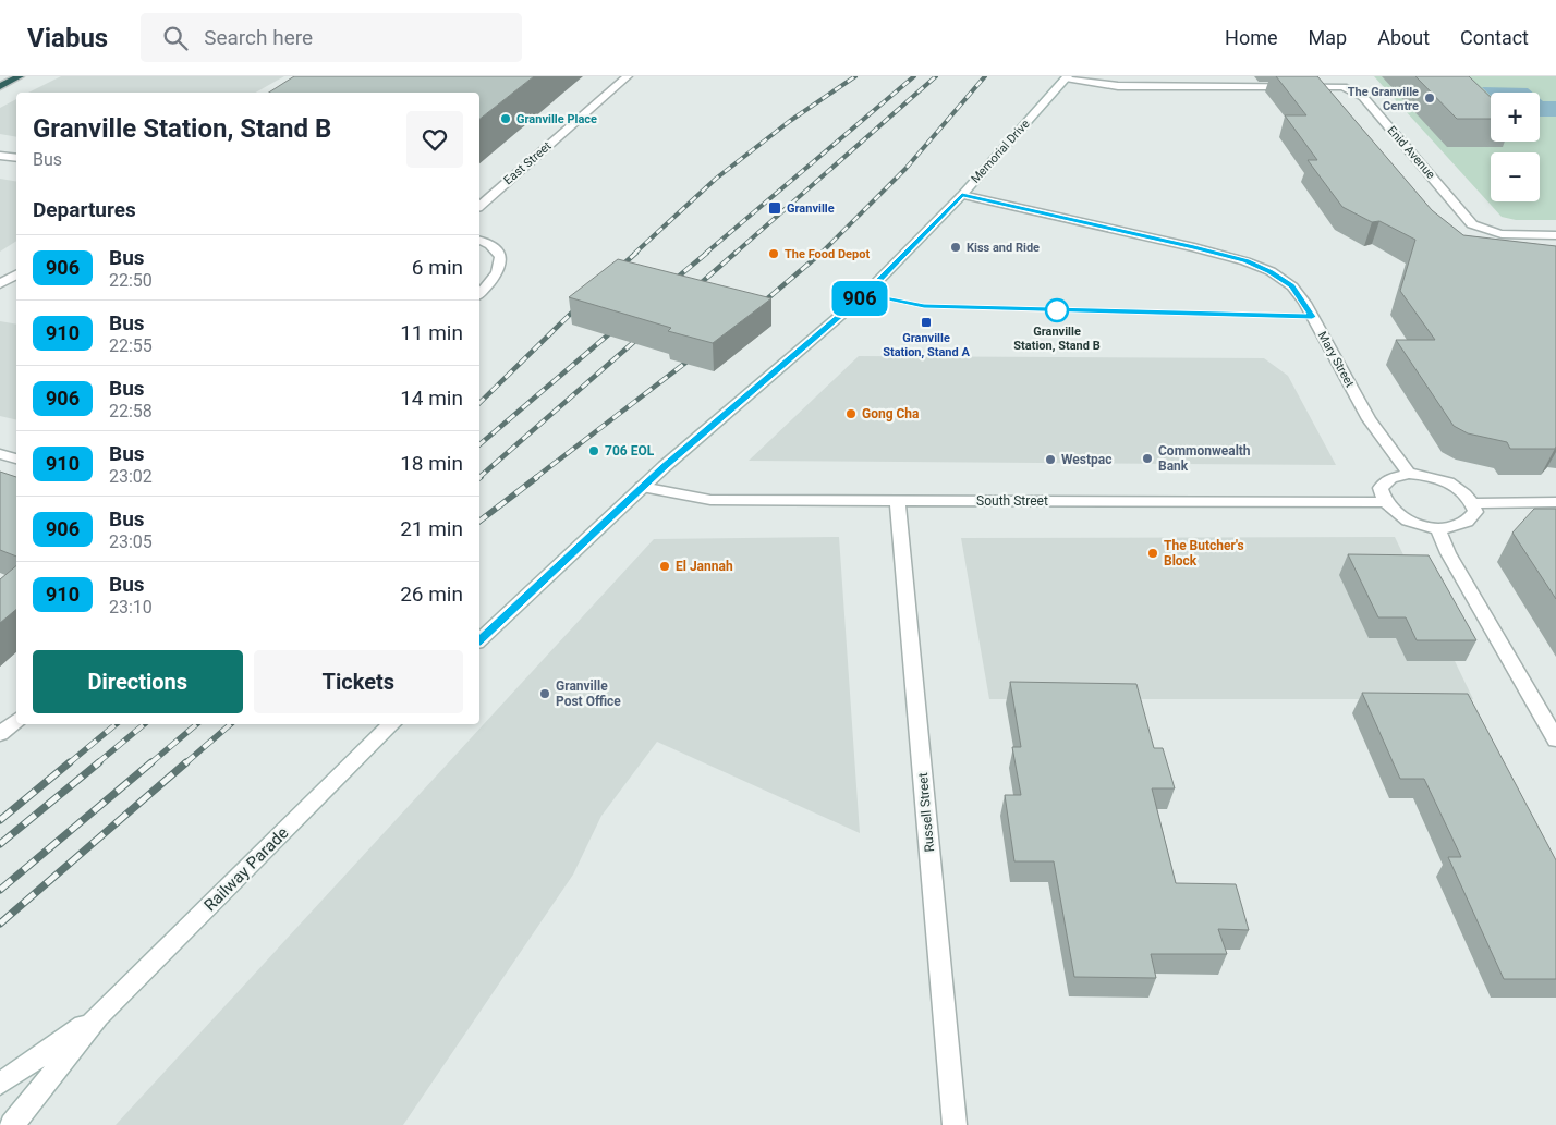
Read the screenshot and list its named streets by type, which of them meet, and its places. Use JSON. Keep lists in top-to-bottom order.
{
  "streets": {
    "street": [
      "Memorial Drive",
      "Enid Avenue",
      "East Street",
      "Mary Street",
      "South Street",
      "Russell Street",
      "Railway Parade"
    ]
  },
  "crossings": [
    ["Memorial Drive", "Enid Avenue"],
    ["Memorial Drive", "Mary Street"],
    ["Memorial Drive", "South Street"],
    ["South Street", "Russell Street"]
  ],
  "places": {
    "other": [
      "The Granville Centre",
      "Granville Place",
      "Kiss and Ride",
      "The Food Depot",
      "Granville Station, Stand B",
      "Gong Cha",
      "706 EOL",
      "Commonwealth Bank",
      "Westpac",
      "The Butcher's Block",
      "El Jannah",
      "Granville Post Office"
    ],
    "transit": ["Granville", "Granville Station, Stand A"]
  },
  "lines": ["bus line 906"],
  "page": {
    "header": "Viabus",
    "search": "Search here",
    "nav": [
      "Home",
      "Map",
      "About",
      "Contact"
    ],
    "on_map": "906",
    "map_buttons": ["+", "−"],
    "heading": [
      ["Granville Station, Stand B", "Bus"],
      "Departures"
    ],
    "list": [
      {
        "mark": "906",
        "name": "Bus",
        "note": "22:50",
        "value": "6 min"
      },
      {
        "mark": "910",
        "name": "Bus",
        "note": "22:55",
        "value": "11 min"
      },
      {
        "mark": "906",
        "name": "Bus",
        "note": "22:58",
        "value": "14 min"
      },
      {
        "mark": "910",
        "name": "Bus",
        "note": "23:02",
        "value": "18 min"
      },
      {
        "mark": "906",
        "name": "Bus",
        "note": "23:05",
        "value": "21 min"
      },
      {
        "mark": "910",
        "name": "Bus",
        "note": "23:10",
        "value": "26 min"
      }
    ],
    "buttons": ["Directions", "Tickets"]
  }
}
